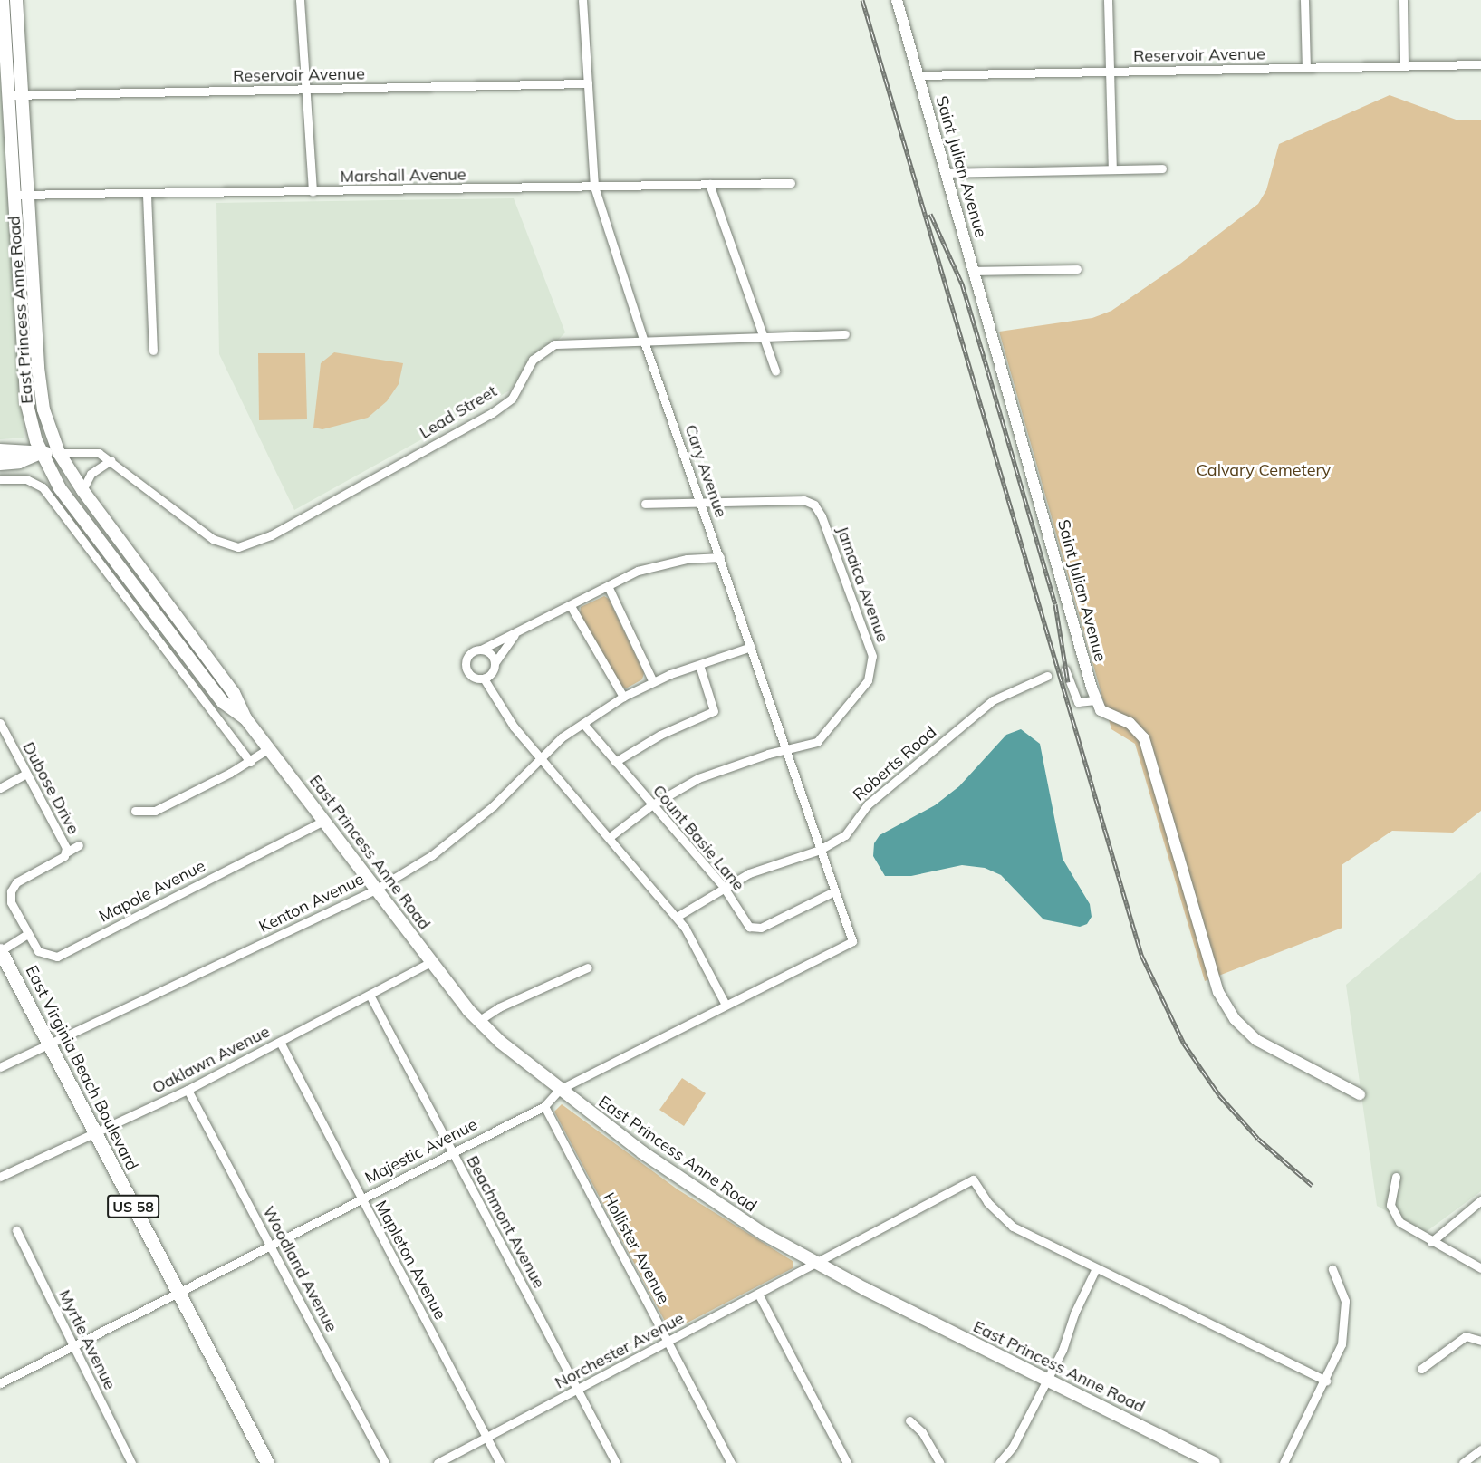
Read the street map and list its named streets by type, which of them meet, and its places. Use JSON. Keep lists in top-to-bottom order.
{
  "streets": {
    "main road": ["East Princess Anne Road", "East Virginia Beach Boulevard", "US 58"],
    "street": [
      "Reservoir Avenue",
      "Saint Julian Avenue",
      "Marshall Avenue",
      "Lead Street",
      "Cary Avenue",
      "Jamaica Avenue",
      "Roberts Road",
      "Dubose Drive",
      "Count Basie Lane",
      "Mapole Avenue",
      "Kenton Avenue",
      "Oaklawn Avenue",
      "Majestic Avenue",
      "Beachmont Avenue",
      "Hollister Avenue",
      "Mapleton Avenue",
      "Woodland Avenue",
      "Myrtle Avenue",
      "Norchester Avenue"
    ]
  },
  "crossings": [
    ["Reservoir Avenue", "Saint Julian Avenue"],
    ["Reservoir Avenue", "East Princess Anne Road"],
    ["Reservoir Avenue", "Cary Avenue"],
    ["Marshall Avenue", "East Princess Anne Road"],
    ["Marshall Avenue", "Cary Avenue"],
    ["East Princess Anne Road", "Lead Street"],
    ["East Princess Anne Road", "Mapole Avenue"],
    ["East Princess Anne Road", "Kenton Avenue"],
    ["East Princess Anne Road", "Oaklawn Avenue"],
    ["East Princess Anne Road", "Majestic Avenue"],
    ["East Princess Anne Road", "Norchester Avenue"],
    ["Lead Street", "Cary Avenue"],
    ["Cary Avenue", "Jamaica Avenue"],
    ["Cary Avenue", "Roberts Road"],
    ["Cary Avenue", "Count Basie Lane"],
    ["Cary Avenue", "Kenton Avenue"],
    ["Cary Avenue", "Majestic Avenue"],
    ["Jamaica Avenue", "Count Basie Lane"],
    ["Roberts Road", "Count Basie Lane"],
    ["Dubose Drive", "Mapole Avenue"],
    ["Count Basie Lane", "Kenton Avenue"],
    ["Kenton Avenue", "East Virginia Beach Boulevard"],
    ["Oaklawn Avenue", "East Virginia Beach Boulevard"],
    ["Oaklawn Avenue", "Beachmont Avenue"],
    ["Oaklawn Avenue", "Mapleton Avenue"],
    ["Oaklawn Avenue", "Woodland Avenue"],
    ["East Virginia Beach Boulevard", "Majestic Avenue"],
    ["Majestic Avenue", "Beachmont Avenue"],
    ["Majestic Avenue", "Hollister Avenue"],
    ["Majestic Avenue", "Mapleton Avenue"],
    ["Majestic Avenue", "Woodland Avenue"],
    ["Majestic Avenue", "Myrtle Avenue"],
    ["Beachmont Avenue", "Norchester Avenue"],
    ["Hollister Avenue", "Norchester Avenue"],
    ["Mapleton Avenue", "Norchester Avenue"]
  ],
  "parks": ["Calvary Cemetery"]
}
